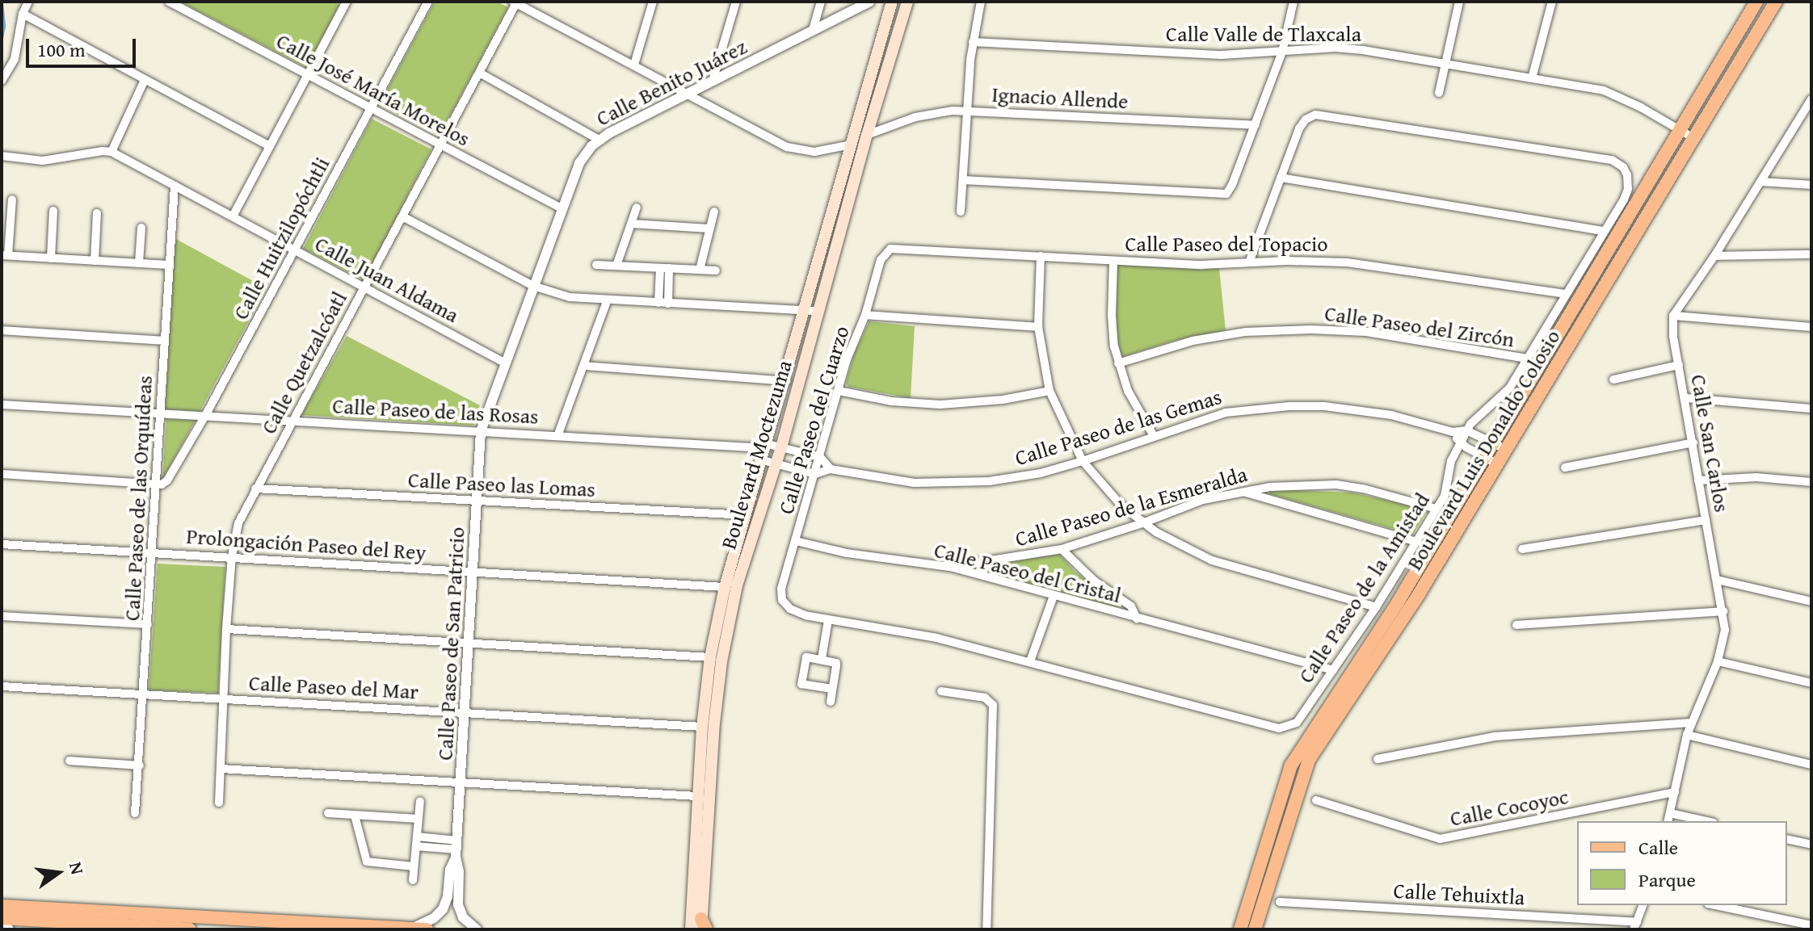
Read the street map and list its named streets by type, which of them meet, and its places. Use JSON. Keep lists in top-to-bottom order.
{
  "streets": {
    "main road": ["Boulevard Luis Donaldo Colosio", "Boulevard Moctezuma"],
    "street": [
      "Calle Valle de Tlaxcala",
      "Calle Benito Juárez",
      "Calle José María Morelos",
      "Ignacio Allende",
      "Calle Huitzilopóchtli",
      "Calle Paseo del Topacio",
      "Calle Juan Aldama",
      "Calle Paseo del Zircón",
      "Calle Quetzalcóatl",
      "Calle Paseo de las Rosas",
      "Calle Paseo del Cuarzo",
      "Calle Paseo de las Gemas",
      "Calle San Carlos",
      "Calle Paseo las Lomas",
      "Calle Paseo de las Orquídeas",
      "Calle Paseo de la Esmeralda",
      "Prolongación Paseo del Rey",
      "Calle Paseo del Cristal",
      "Calle Paseo de la Amistad",
      "Calle Paseo de San Patricio",
      "Calle Paseo del Mar",
      "Calle Cocoyoc",
      "Calle Tehuixtla"
    ]
  },
  "crossings": [
    ["Calle Valle de Tlaxcala", "Boulevard Luis Donaldo Colosio"],
    ["Calle Benito Juárez", "Calle José María Morelos"],
    ["Calle Benito Juárez", "Calle Juan Aldama"],
    ["Calle Benito Juárez", "Calle Paseo de las Rosas"],
    ["Calle Benito Juárez", "Calle Paseo de San Patricio"],
    ["Calle José María Morelos", "Calle Huitzilopóchtli"],
    ["Calle José María Morelos", "Calle Quetzalcóatl"],
    ["Ignacio Allende", "Boulevard Moctezuma"],
    ["Calle Huitzilopóchtli", "Calle Juan Aldama"],
    ["Calle Huitzilopóchtli", "Calle Paseo de las Rosas"],
    ["Calle Huitzilopóchtli", "Calle Paseo de las Orquídeas"],
    ["Calle Paseo del Topacio", "Calle Paseo del Cuarzo"],
    ["Calle Paseo del Topacio", "Calle Paseo de la Amistad"],
    ["Calle Juan Aldama", "Calle Quetzalcóatl"],
    ["Calle Juan Aldama", "Calle Paseo de las Orquídeas"],
    ["Calle Paseo del Zircón", "Calle Paseo de la Amistad"],
    ["Calle Quetzalcóatl", "Calle Paseo de las Rosas"],
    ["Calle Quetzalcóatl", "Calle Paseo las Lomas"],
    ["Calle Quetzalcóatl", "Prolongación Paseo del Rey"],
    ["Calle Quetzalcóatl", "Calle Paseo del Mar"],
    ["Calle Paseo de las Rosas", "Boulevard Moctezuma"],
    ["Calle Paseo de las Rosas", "Calle Paseo de las Orquídeas"],
    ["Calle Paseo de las Rosas", "Calle Paseo de San Patricio"],
    ["Calle Paseo del Cuarzo", "Calle Paseo de las Gemas"],
    ["Calle Paseo del Cuarzo", "Calle Paseo del Cristal"],
    ["Calle Paseo de las Gemas", "Calle Paseo de la Amistad"],
    ["Calle San Carlos", "Calle Cocoyoc"],
    ["Boulevard Moctezuma", "Calle Paseo las Lomas"],
    ["Boulevard Moctezuma", "Prolongación Paseo del Rey"],
    ["Boulevard Moctezuma", "Calle Paseo del Mar"],
    ["Calle Paseo las Lomas", "Calle Paseo de San Patricio"],
    ["Calle Paseo de las Orquídeas", "Prolongación Paseo del Rey"],
    ["Calle Paseo de las Orquídeas", "Calle Paseo del Mar"],
    ["Calle Paseo de la Esmeralda", "Calle Paseo del Cristal"],
    ["Calle Paseo de la Esmeralda", "Calle Paseo de la Amistad"],
    ["Prolongación Paseo del Rey", "Calle Paseo de San Patricio"],
    ["Calle Paseo del Cristal", "Calle Paseo de la Amistad"],
    ["Calle Paseo de San Patricio", "Calle Paseo del Mar"]
  ],
  "legend": ["Calle", "Parque"],
  "scale_bar": "100 m",
  "north": "right"
}
